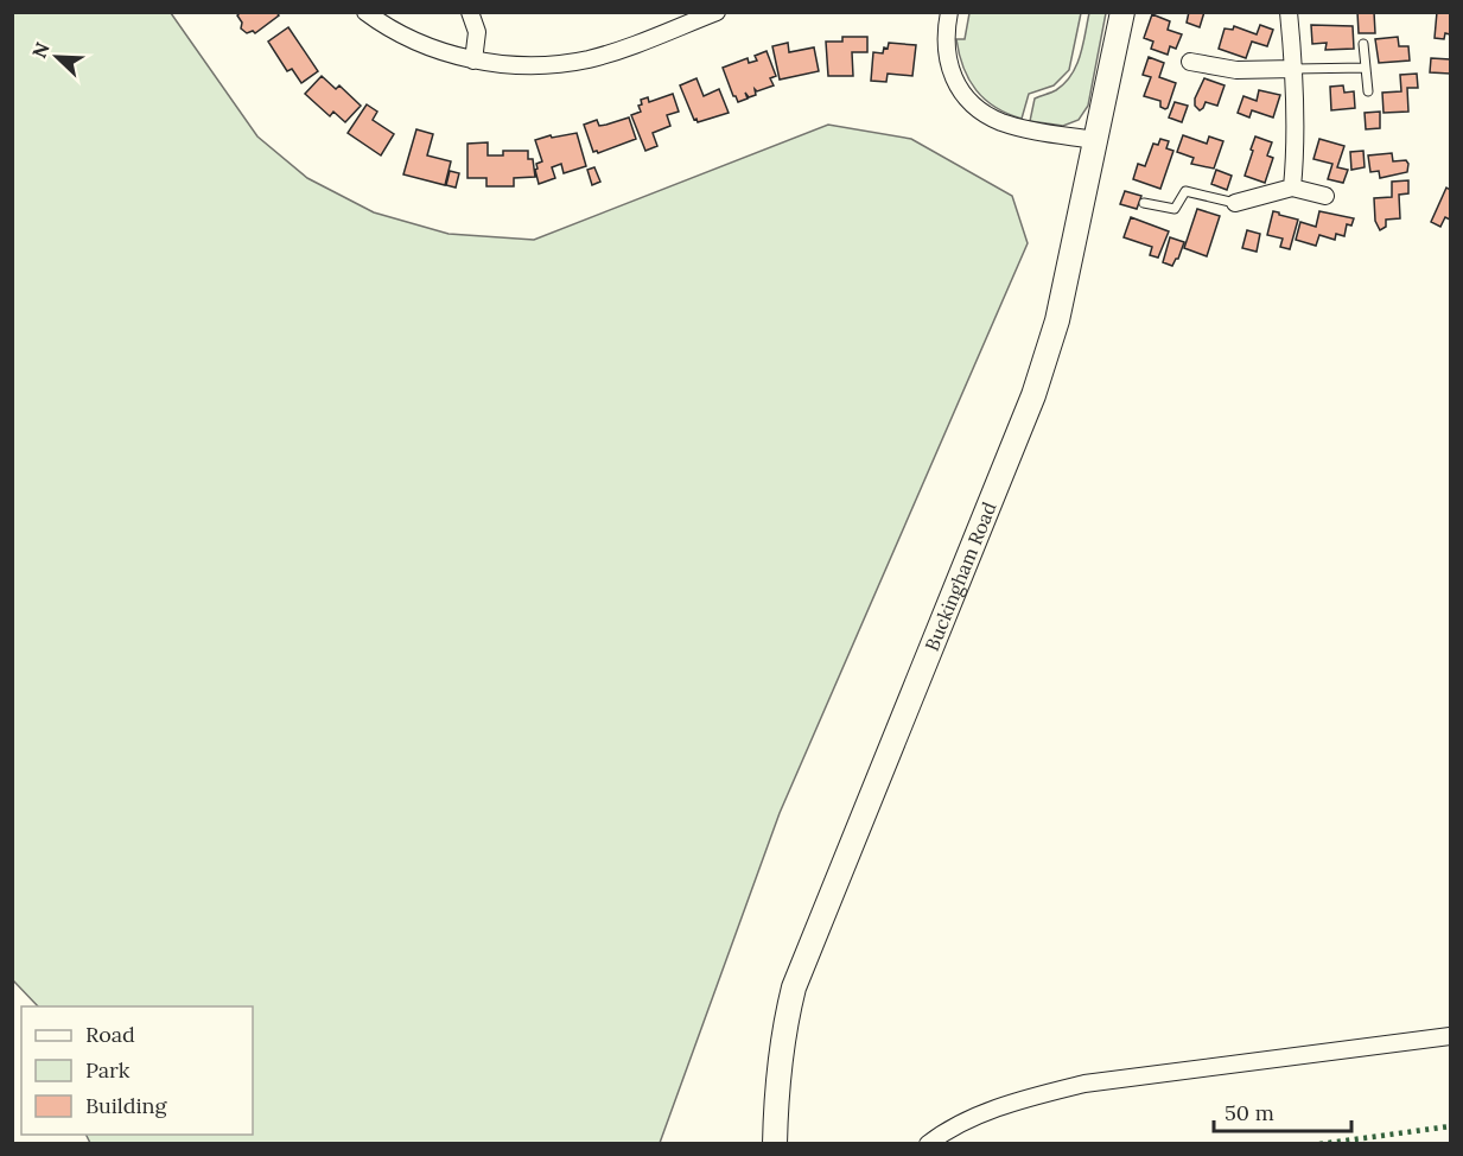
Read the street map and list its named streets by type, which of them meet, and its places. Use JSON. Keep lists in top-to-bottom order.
{
  "streets": {
    "main road": ["Buckingham Road"]
  },
  "legend": ["Road", "Park", "Building"],
  "scale_bar": "50 m",
  "north": "top left"
}
